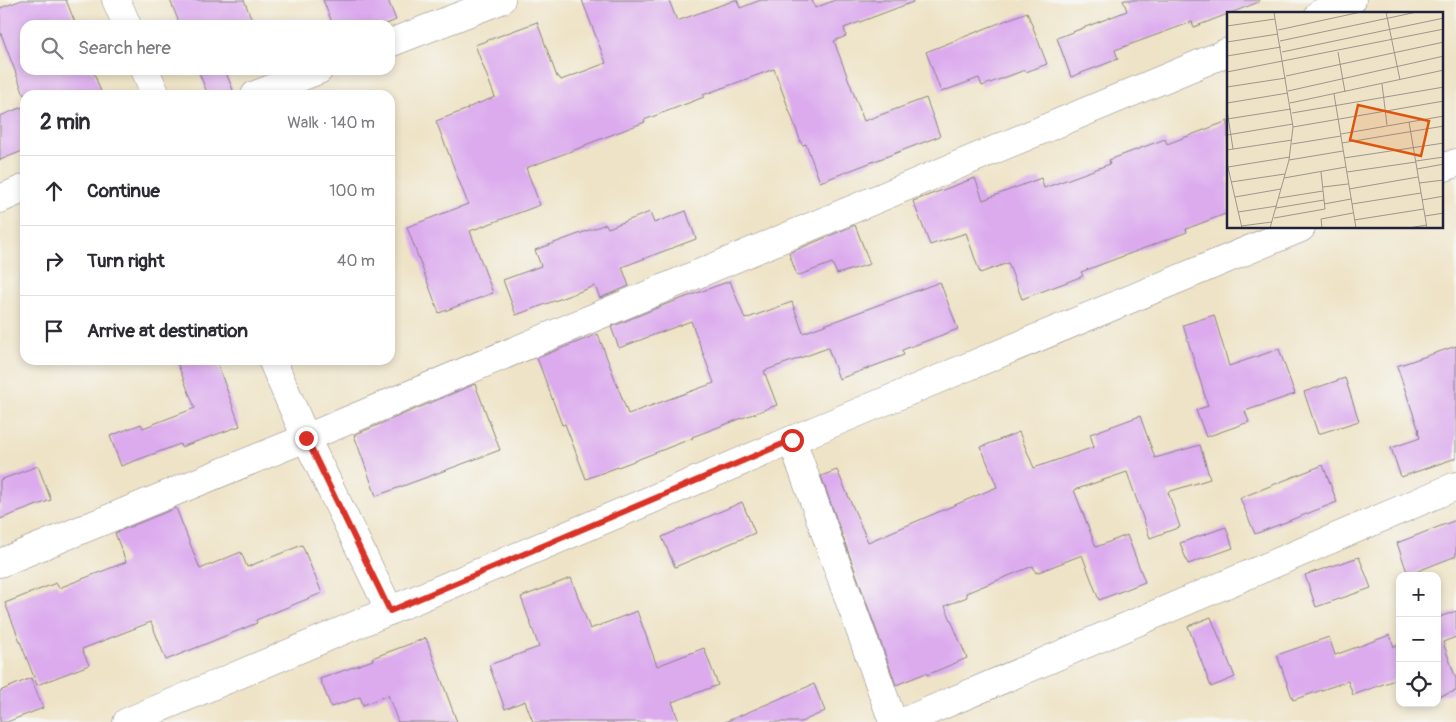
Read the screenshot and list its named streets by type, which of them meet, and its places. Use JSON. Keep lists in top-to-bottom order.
{
  "page": {
    "search": "Search here",
    "heading": ["2 min", "Walk · 140 m"],
    "list": [
      ["Continue", "100 m"],
      ["Turn right", "40 m"],
      "Arrive at destination"
    ],
    "map_buttons": ["+", "−"]
  }
}
